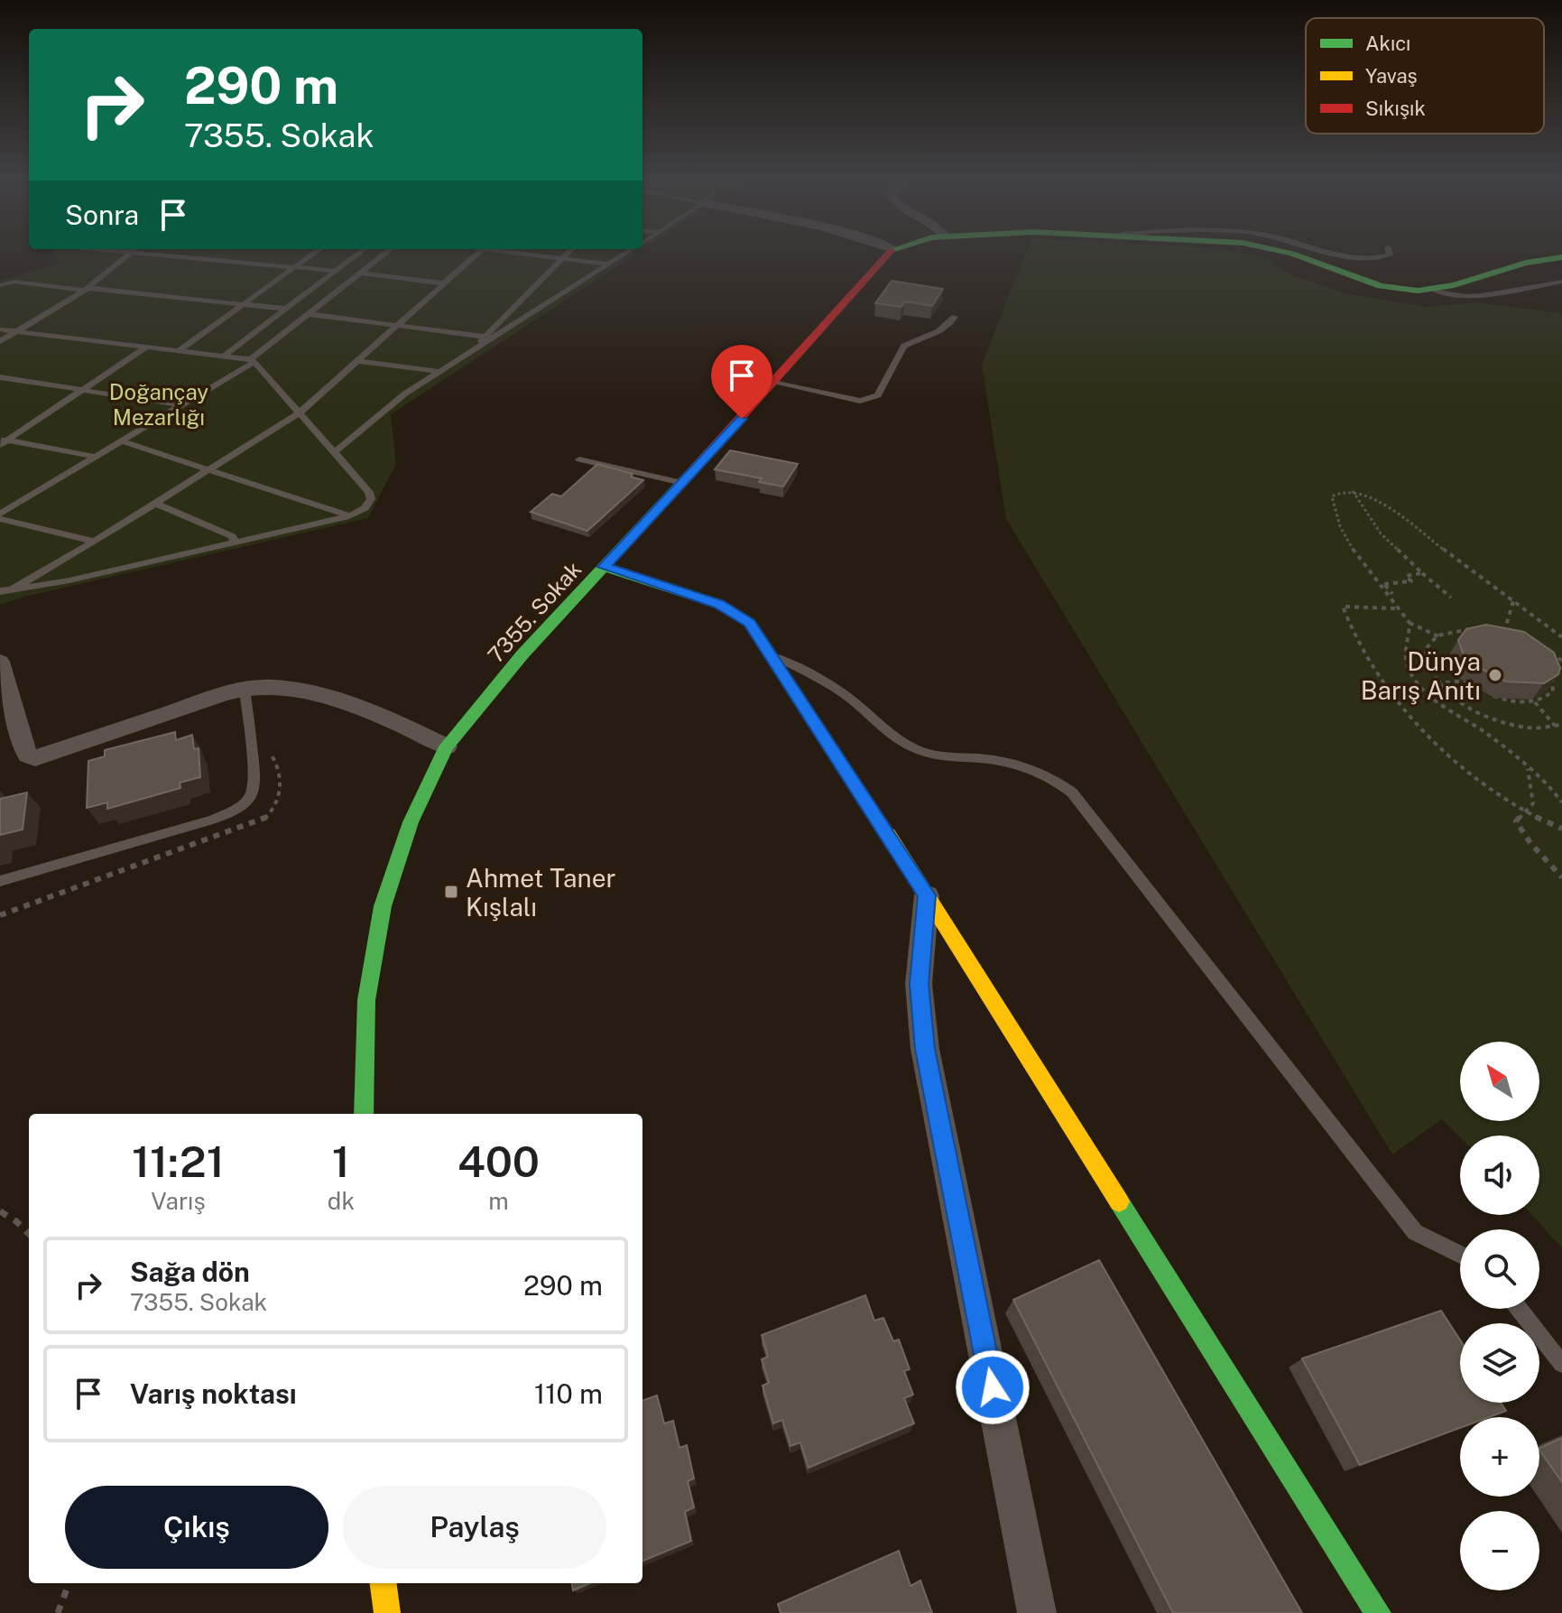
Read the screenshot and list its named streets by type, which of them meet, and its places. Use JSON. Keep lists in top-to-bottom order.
{
  "streets": {
    "street": ["7355. Sokak"]
  },
  "parks": ["Doğançay Mezarlığı"],
  "places": {
    "other": ["Dünya Barış Anıtı"],
    "transit": ["Ahmet Taner Kışlalı"]
  },
  "legend": ["Akıcı", "Yavaş", "Sıkışık"],
  "north": "top left",
  "page": {
    "turn": ["290 m", "7355. Sokak"],
    "then": "Sonra",
    "map_buttons": ["+", "−"],
    "eta": [
      "11:21",
      "Varış",
      "1",
      "dk",
      "400",
      "m"
    ],
    "list": [
      {
        "name": "Sağa dön",
        "note": "7355. Sokak",
        "value": "290 m"
      },
      {
        "name": "Varış noktası",
        "value": "110 m"
      }
    ],
    "buttons": ["Çıkış", "Paylaş"]
  }
}
